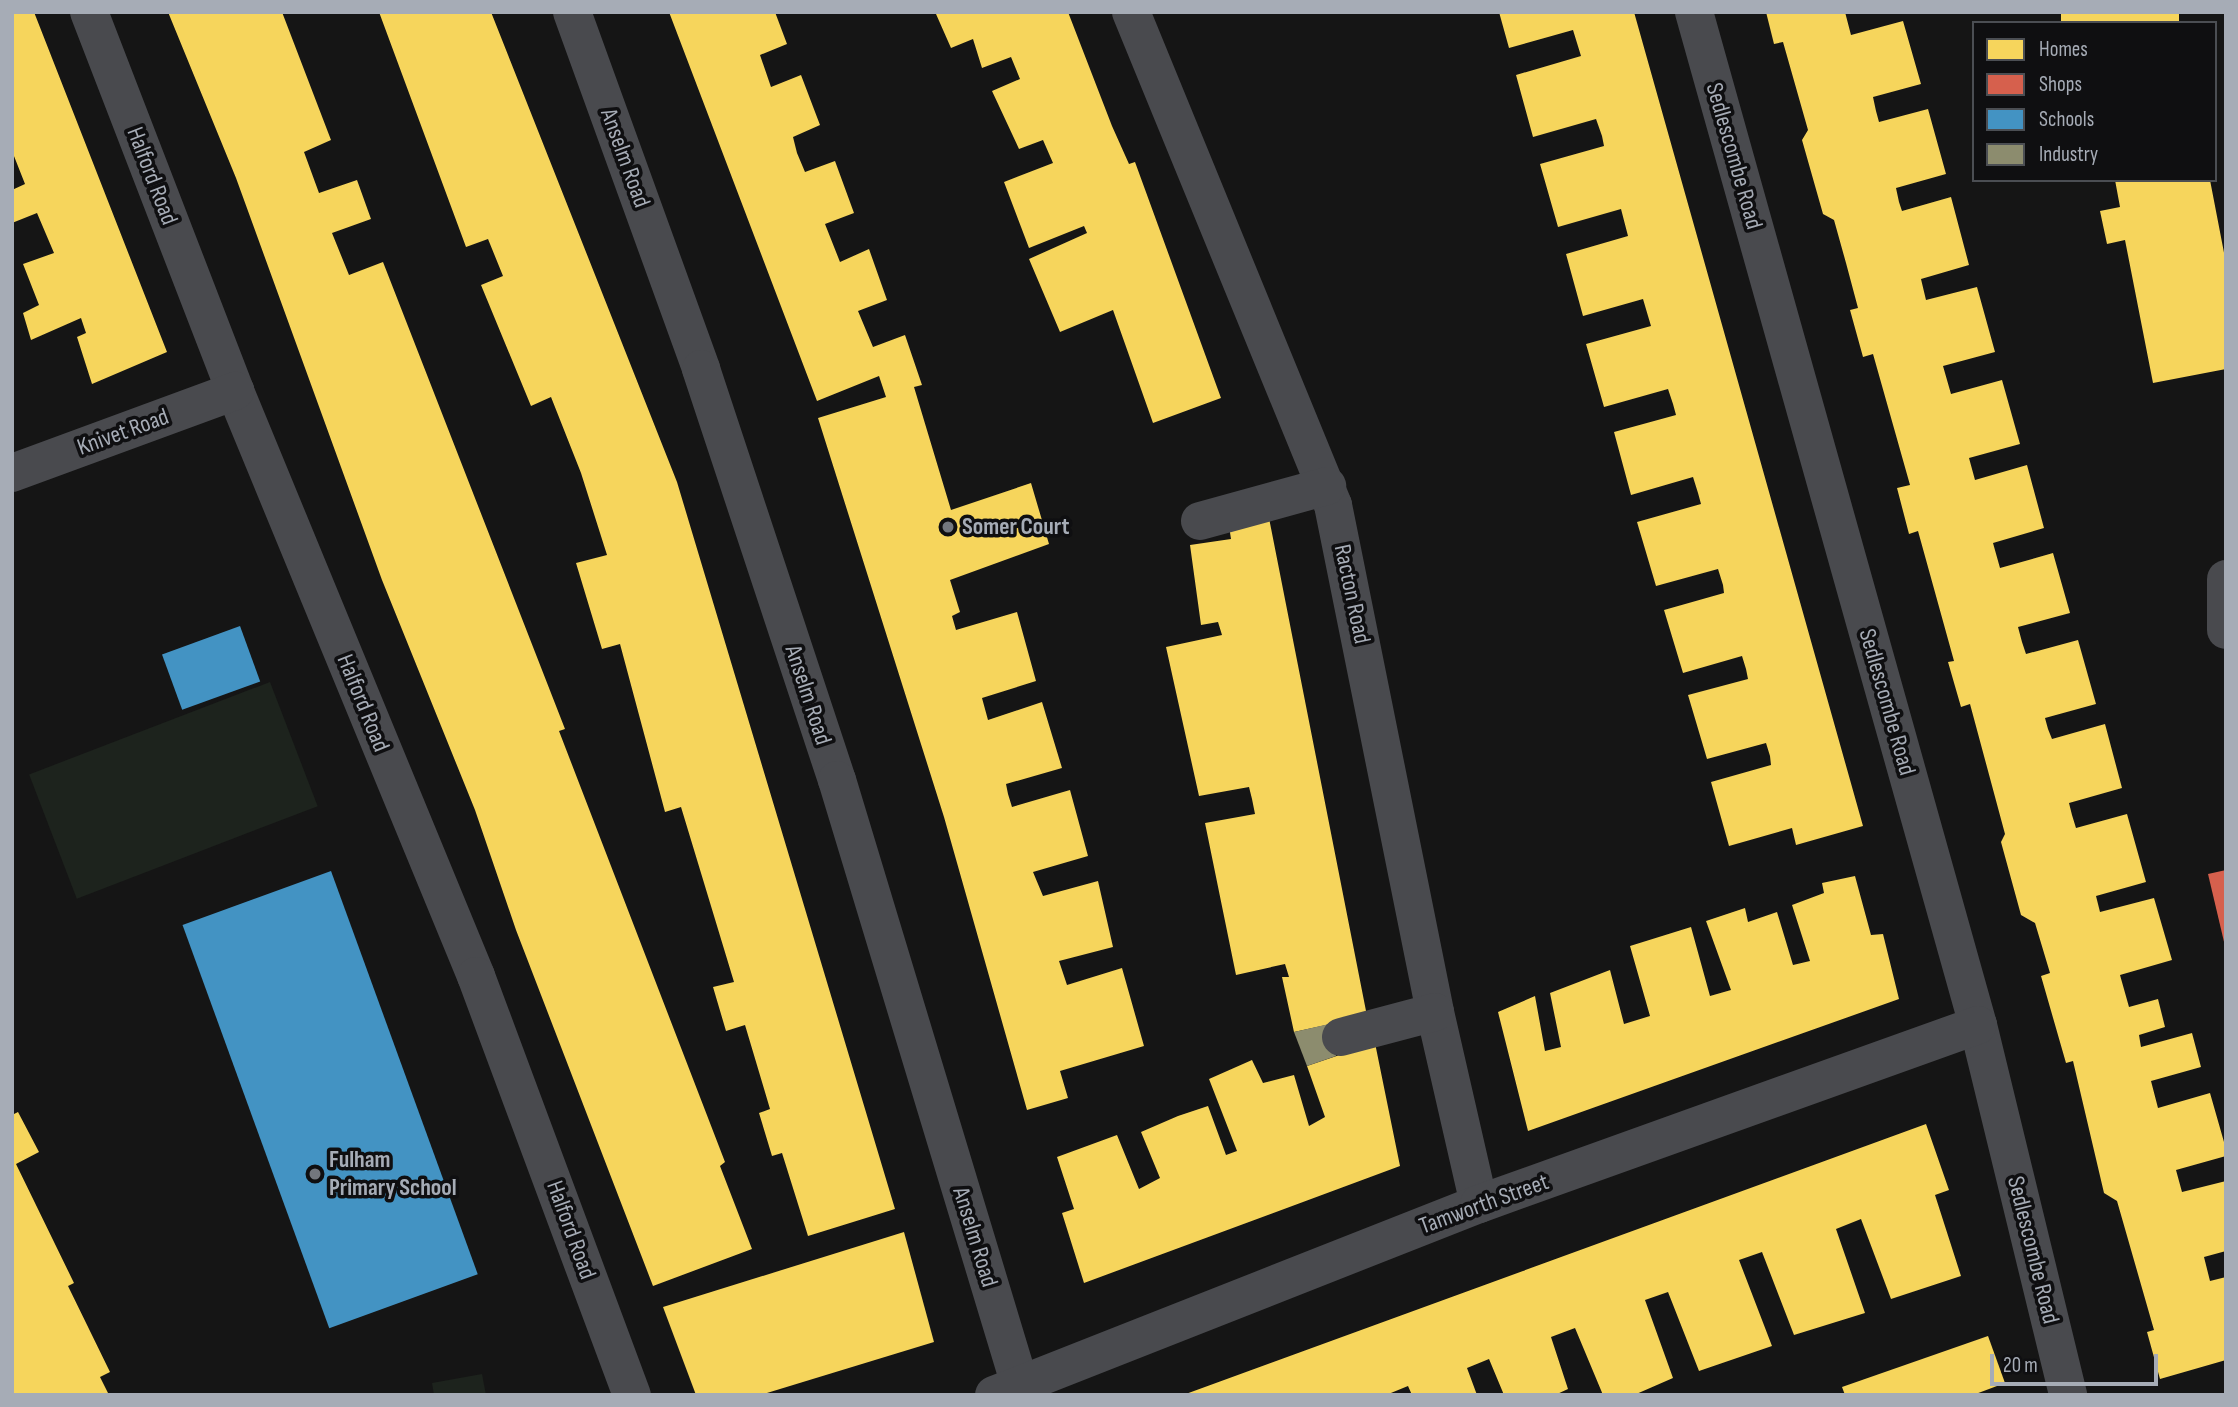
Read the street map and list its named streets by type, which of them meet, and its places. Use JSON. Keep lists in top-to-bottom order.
{
  "streets": {
    "street": [
      "Sedlescombe Road",
      "Anselm Road",
      "Halford Road",
      "Knivet Road",
      "Racton Road",
      "Tamworth Street"
    ]
  },
  "crossings": [
    ["Sedlescombe Road", "Tamworth Street"],
    ["Anselm Road", "Tamworth Street"],
    ["Halford Road", "Knivet Road"],
    ["Racton Road", "Tamworth Street"]
  ],
  "places": ["Somer Court", "Fulham Primary School"],
  "legend": [
    "Homes",
    "Shops",
    "Schools",
    "Industry"
  ],
  "scale_bar": "20 m"
}
